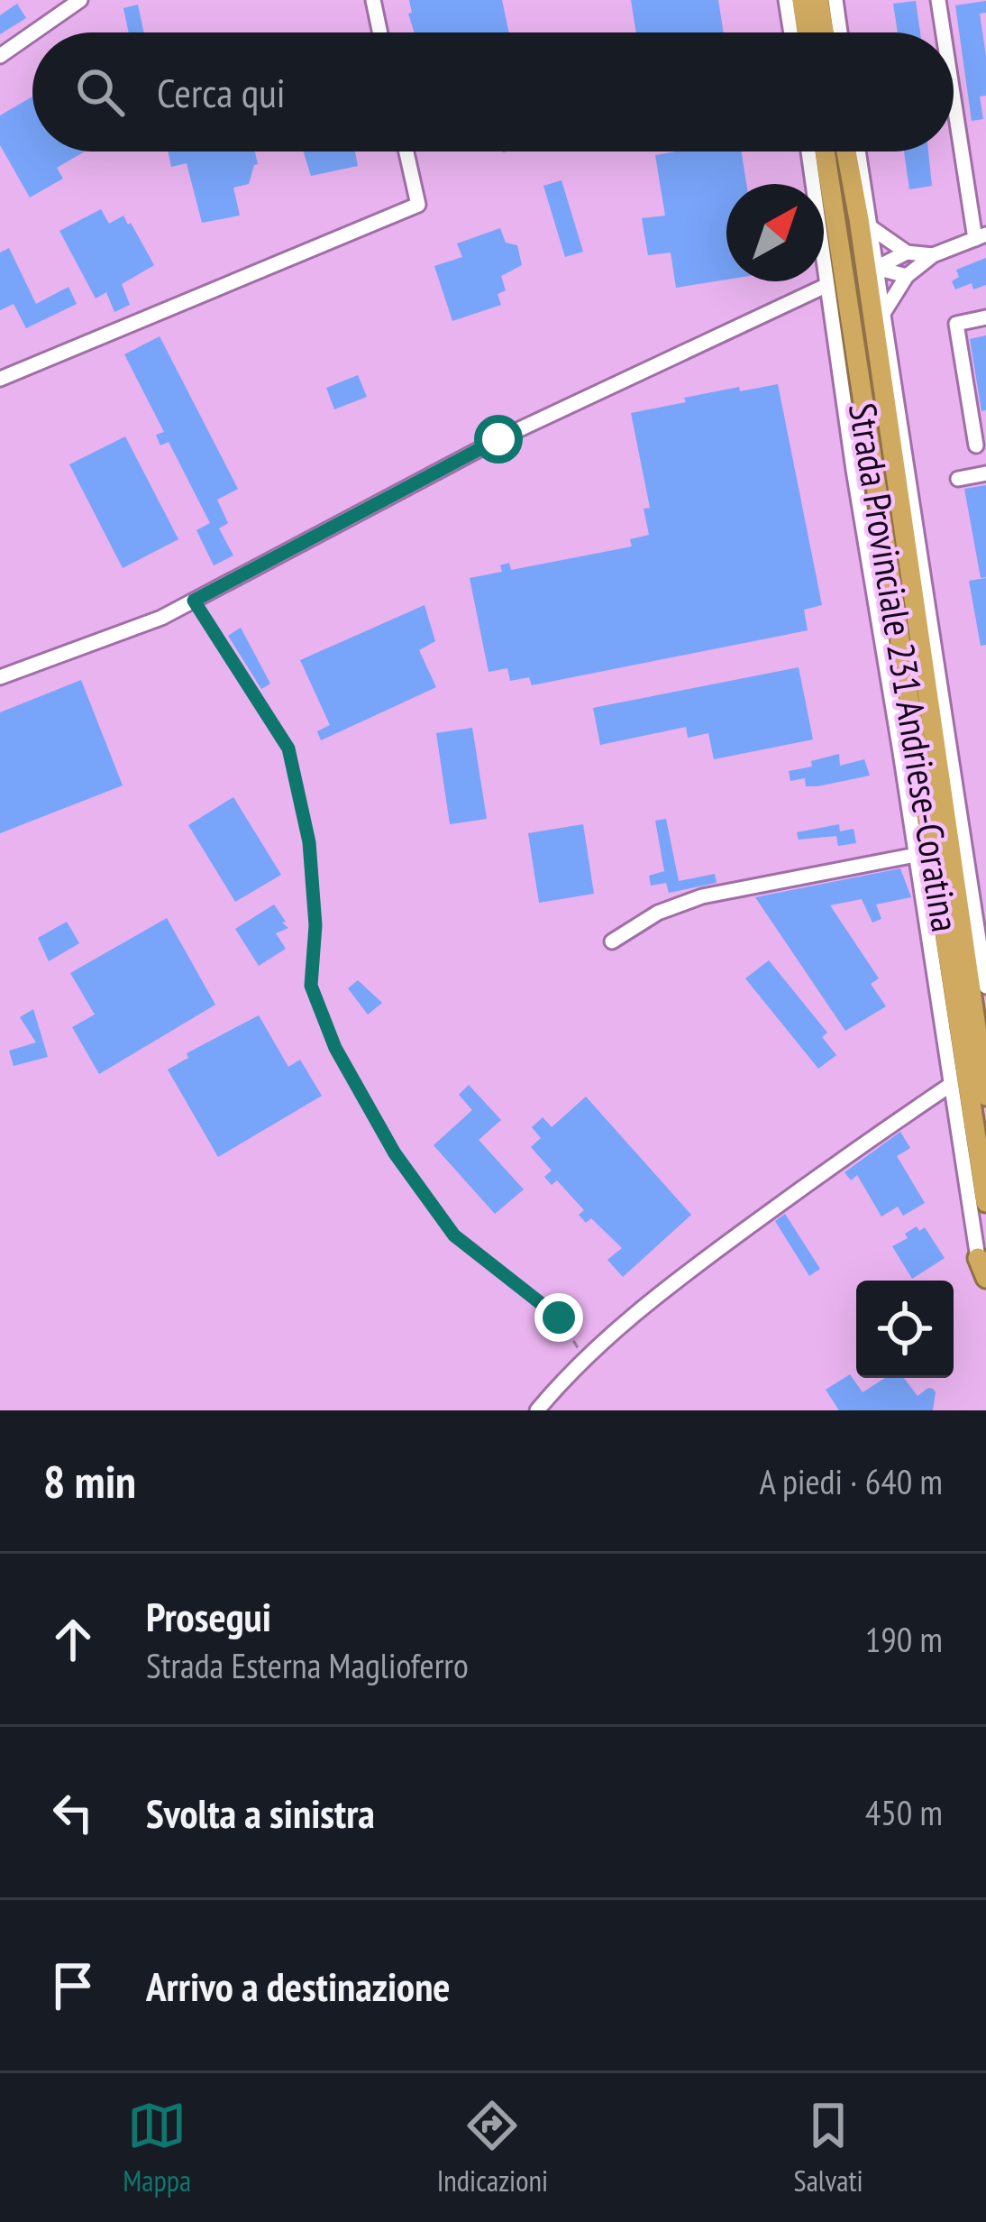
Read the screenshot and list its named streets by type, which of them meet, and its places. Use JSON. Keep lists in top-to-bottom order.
{
  "streets": {
    "highway": ["Strada Provinciale 231 Andriese-Coratina"]
  },
  "north": "top right",
  "page": {
    "search": "Cerca qui",
    "heading": ["8 min", "A piedi · 640 m"],
    "list": [
      ["Prosegui", "Strada Esterna Maglioferro", "190 m"],
      ["Svolta a sinistra", "450 m"],
      "Arrivo a destinazione"
    ],
    "nav": ["Mappa", "Indicazioni", "Salvati"]
  }
}
